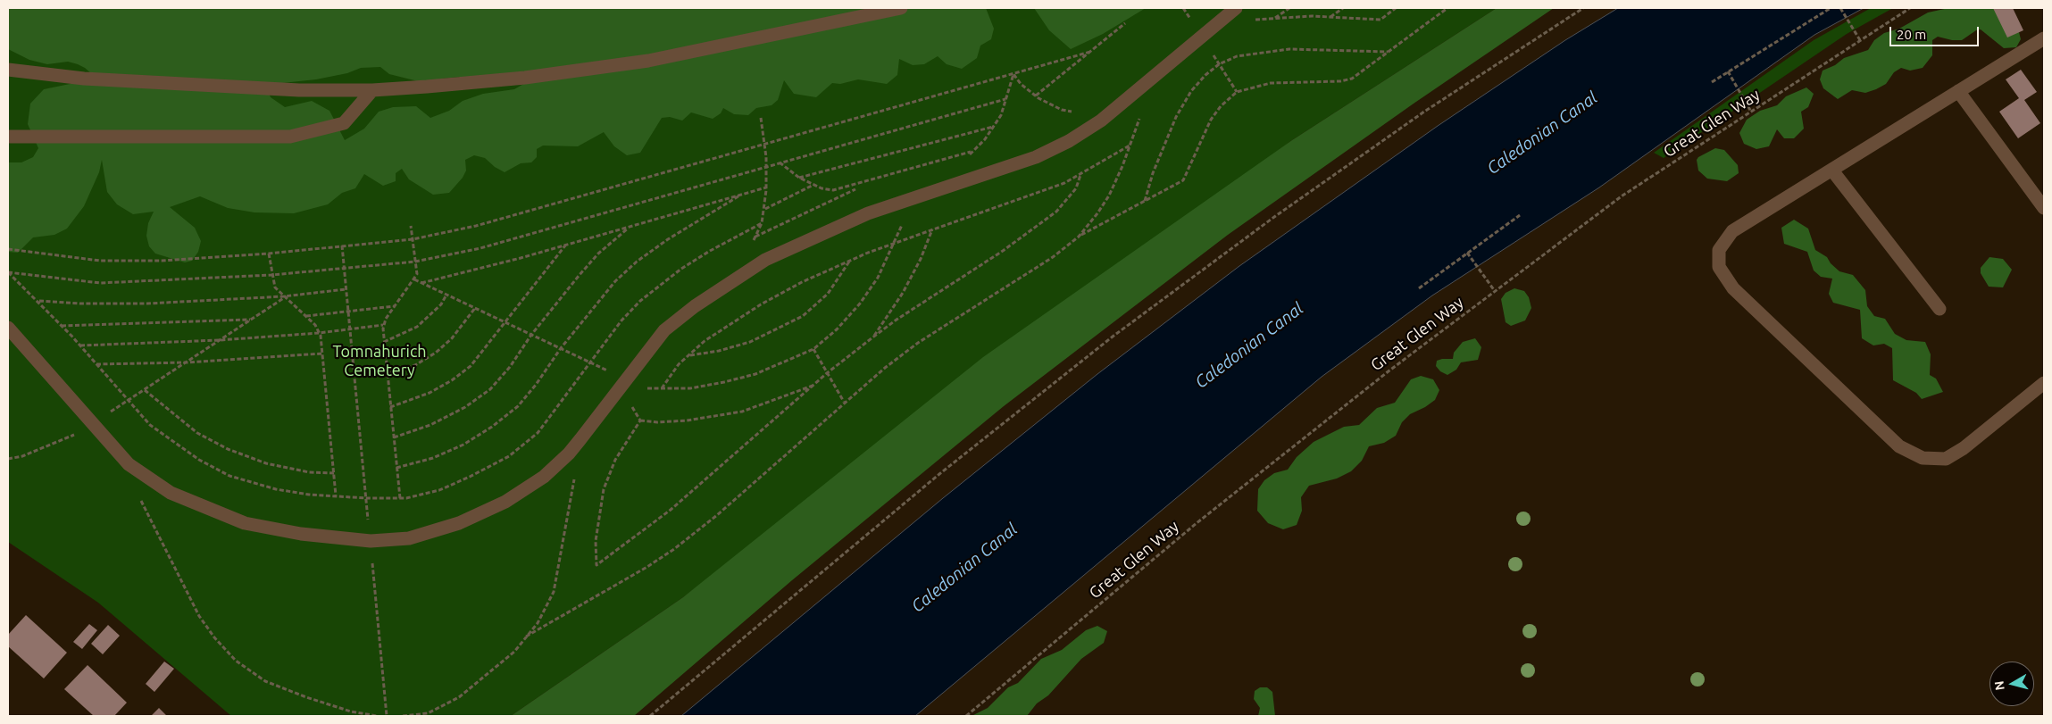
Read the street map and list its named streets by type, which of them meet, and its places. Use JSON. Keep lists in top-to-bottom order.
{
  "streets": {
    "path": ["Great Glen Way"]
  },
  "water": ["Caledonian Canal"],
  "parks": ["Tomnahurich Cemetery"],
  "scale_bar": "20 m",
  "north": "left"
}
